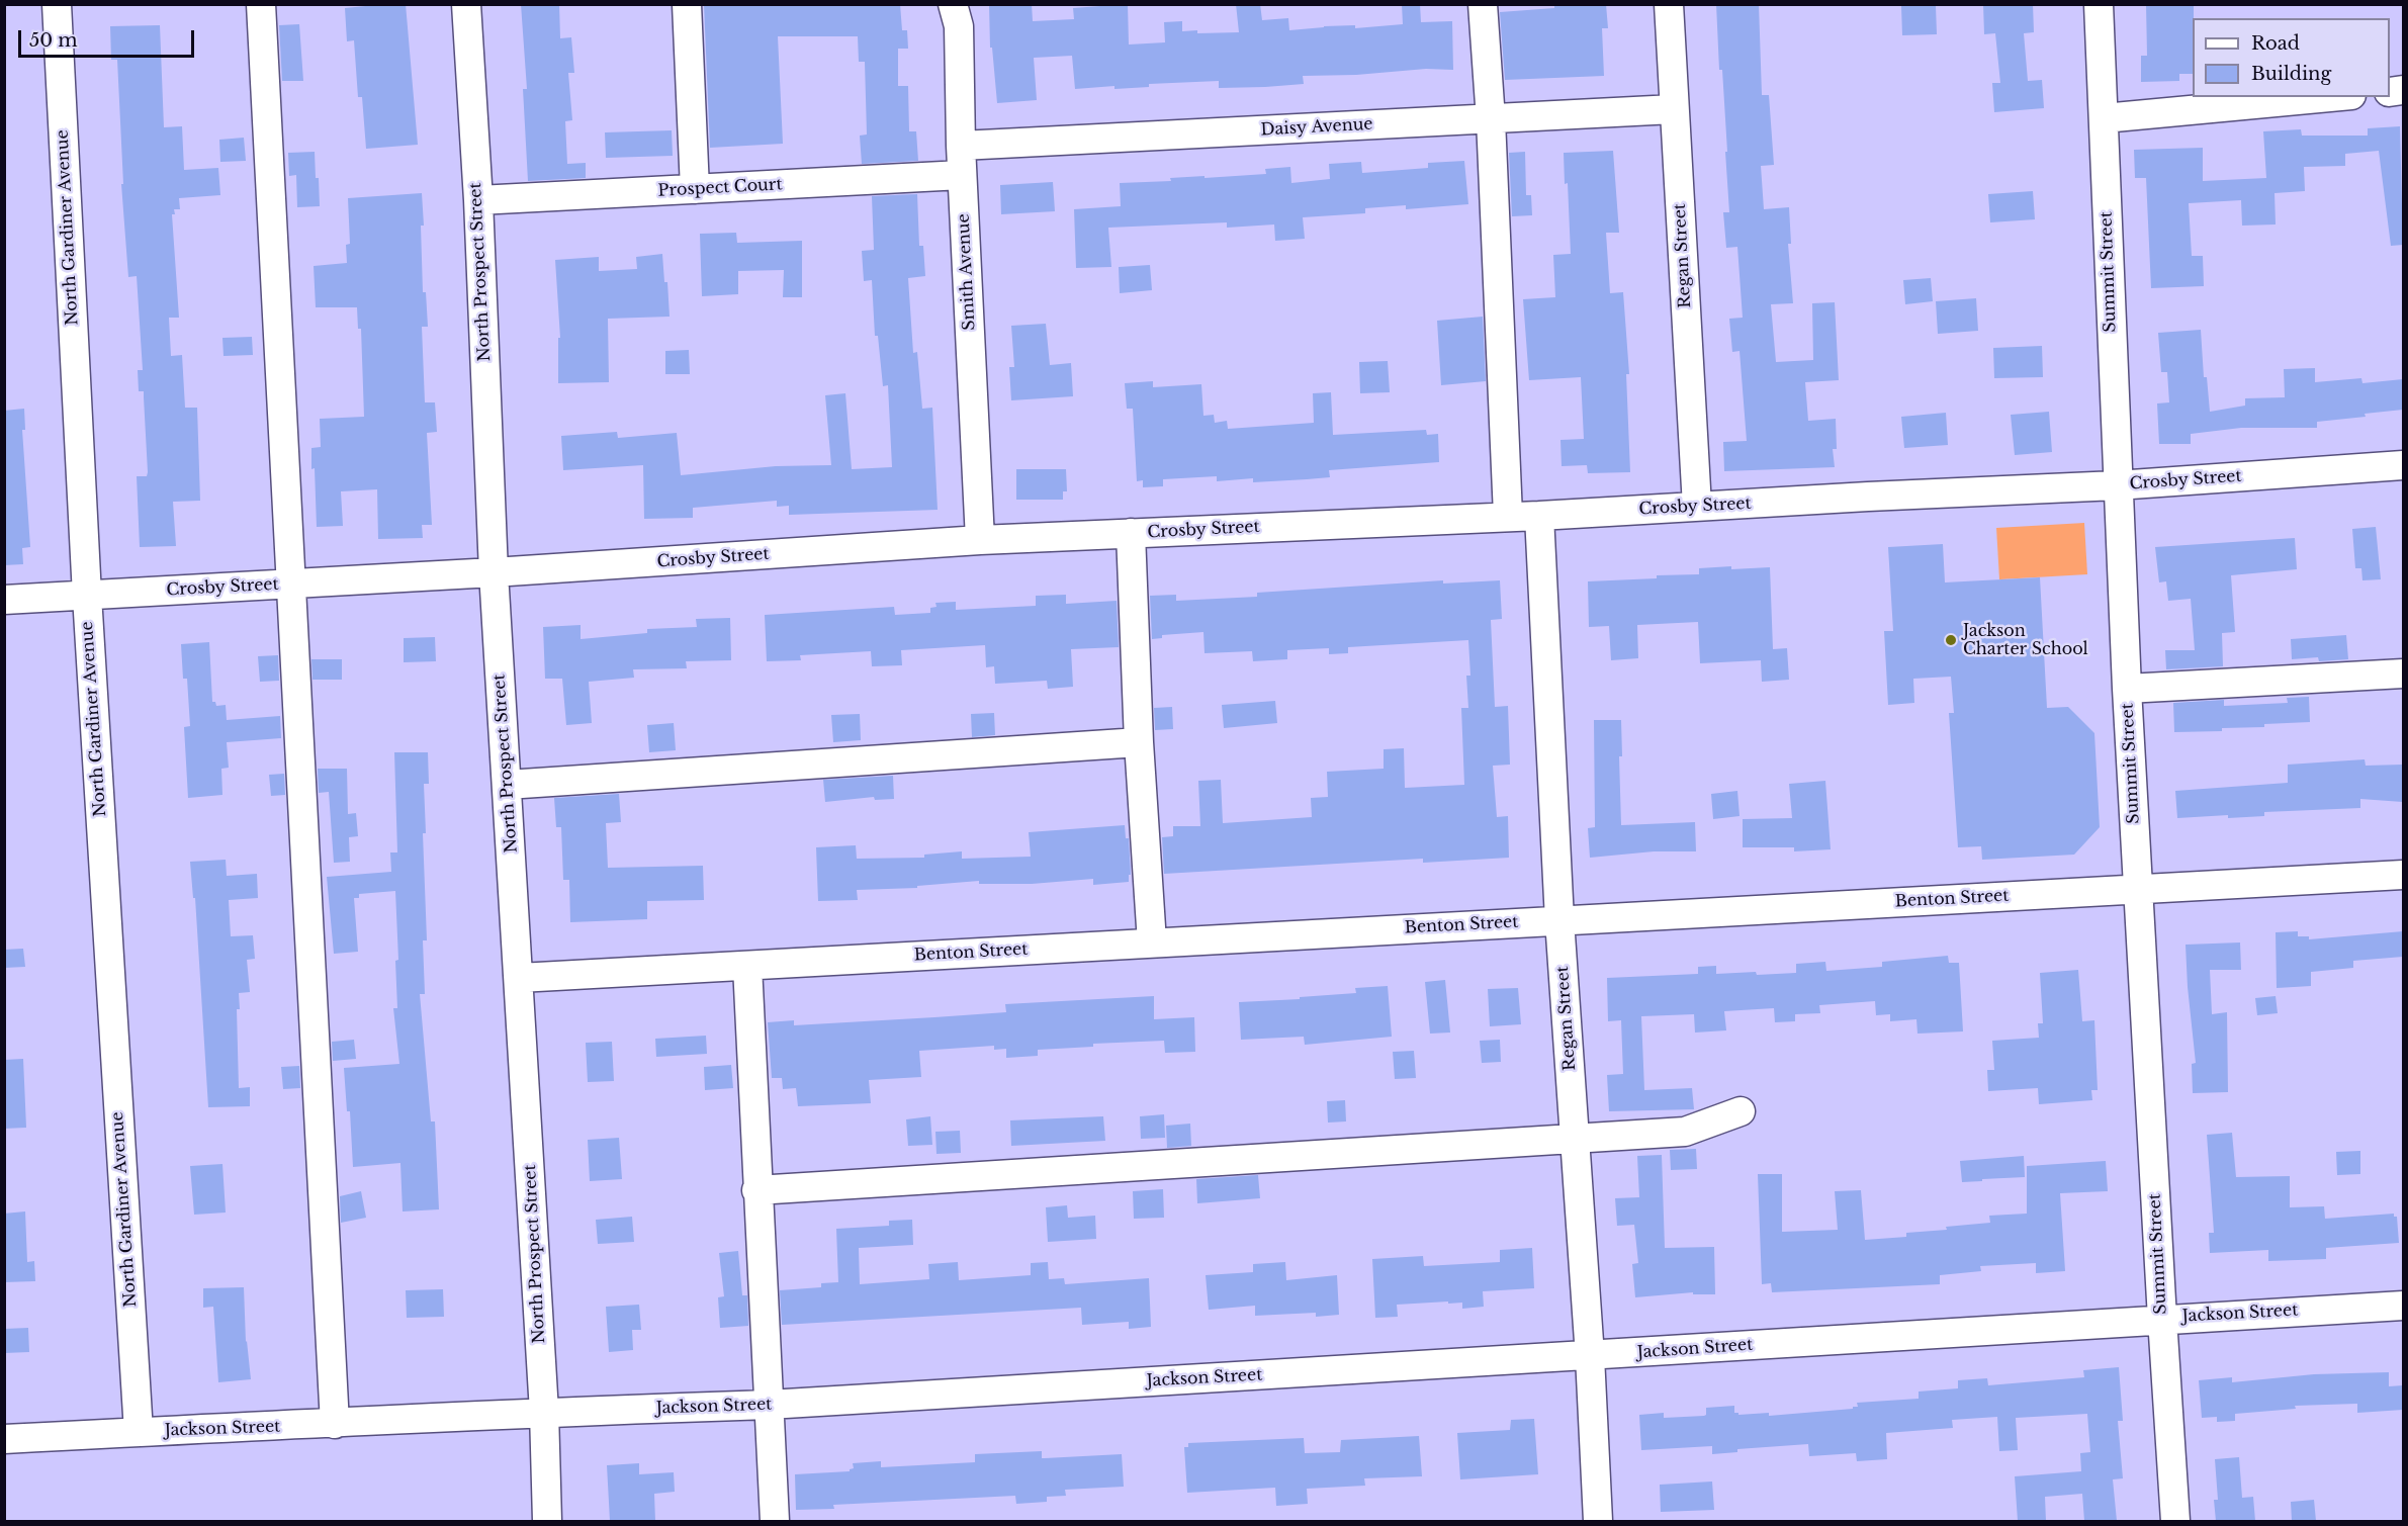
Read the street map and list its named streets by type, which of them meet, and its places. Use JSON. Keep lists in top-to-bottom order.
{
  "streets": {
    "street": [
      "Daisy Avenue",
      "Prospect Court",
      "North Gardiner Avenue",
      "Regan Street",
      "North Prospect Street",
      "Smith Avenue",
      "Summit Street",
      "Crosby Street",
      "Benton Street",
      "Jackson Street"
    ]
  },
  "crossings": [
    ["Daisy Avenue", "Regan Street"],
    ["Daisy Avenue", "Smith Avenue"],
    ["Prospect Court", "North Prospect Street"],
    ["Prospect Court", "Smith Avenue"],
    ["North Gardiner Avenue", "Crosby Street"],
    ["North Gardiner Avenue", "Jackson Street"],
    ["Regan Street", "Crosby Street"],
    ["Regan Street", "Benton Street"],
    ["Regan Street", "Jackson Street"],
    ["North Prospect Street", "Crosby Street"],
    ["North Prospect Street", "Benton Street"],
    ["North Prospect Street", "Jackson Street"],
    ["Smith Avenue", "Crosby Street"],
    ["Summit Street", "Crosby Street"],
    ["Summit Street", "Benton Street"],
    ["Summit Street", "Jackson Street"]
  ],
  "places": ["Jackson Charter School"],
  "legend": ["Road", "Building"],
  "scale_bar": "50 m"
}
